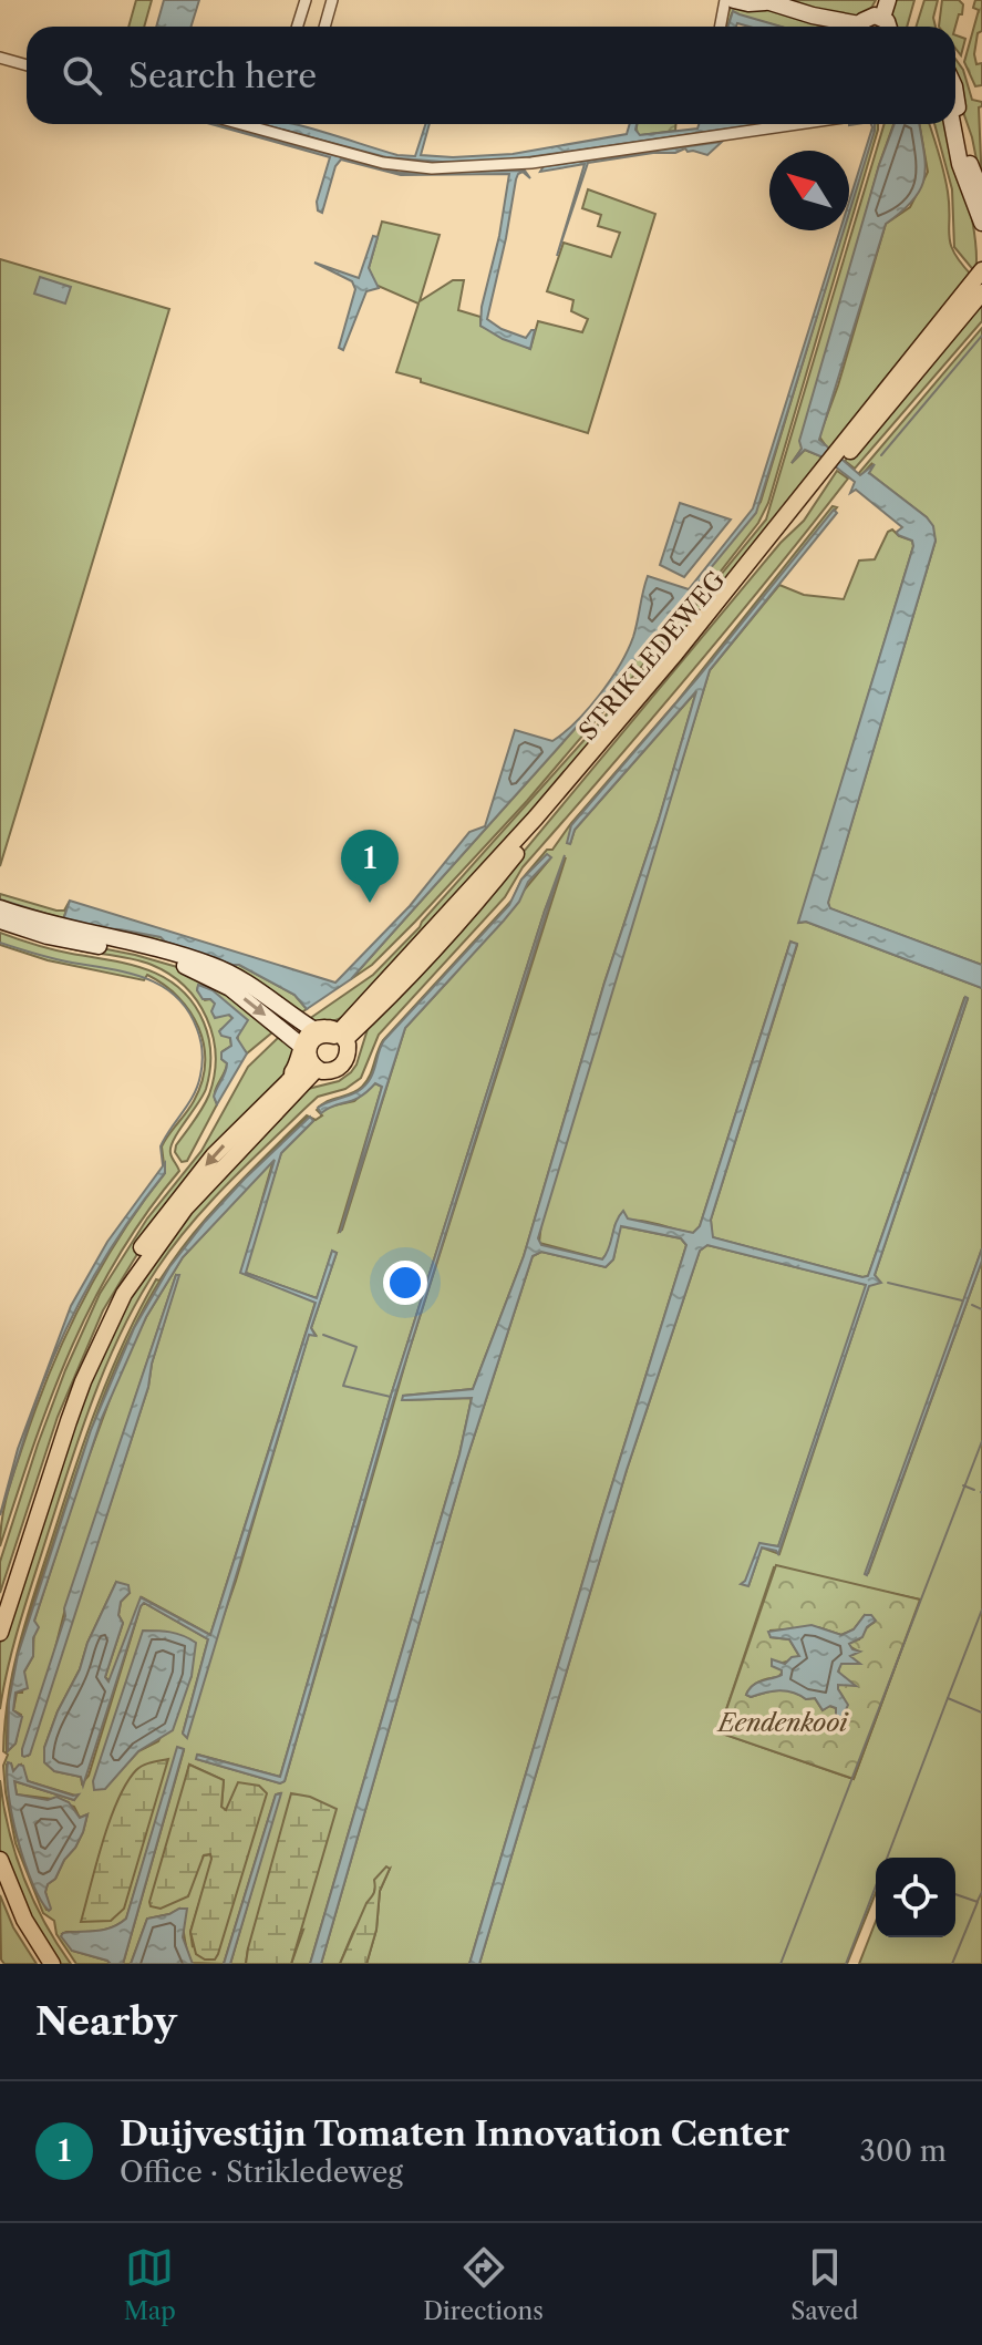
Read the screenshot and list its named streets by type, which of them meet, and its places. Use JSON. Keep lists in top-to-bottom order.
{
  "streets": {
    "main road": ["STRIKLEDEWEG"]
  },
  "parks": ["Eendenkooi"],
  "north": "top left",
  "page": {
    "search": "Search here",
    "pins": "1",
    "heading": "Nearby",
    "list": [
      {
        "mark": "1",
        "name": "Duijvestijn Tomaten Innovation Center",
        "note": "Office · Strikledeweg",
        "value": "300 m"
      }
    ],
    "nav": ["Map", "Directions", "Saved"]
  }
}
